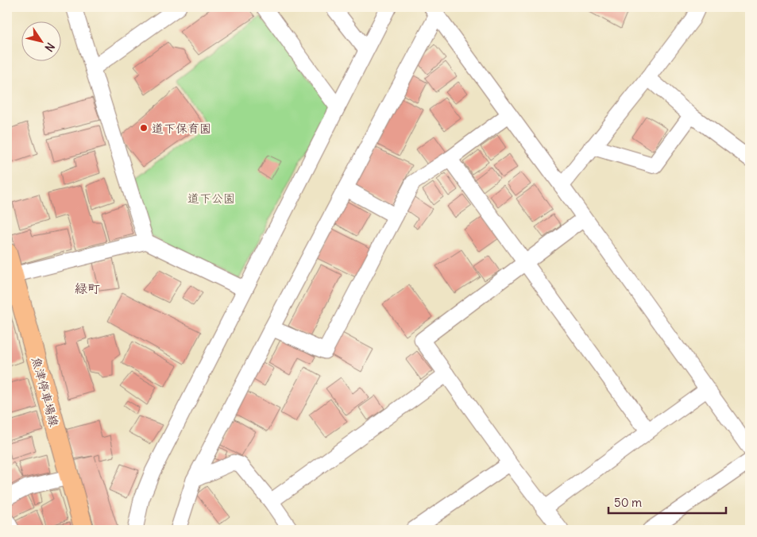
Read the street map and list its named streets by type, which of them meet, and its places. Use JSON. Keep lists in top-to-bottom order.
{
  "streets": {
    "main road": ["魚津停車場線"]
  },
  "districts": ["緑町"],
  "parks": ["道下公園"],
  "places": ["道下保育園"],
  "scale_bar": "50 m",
  "north": "bottom right"
}
